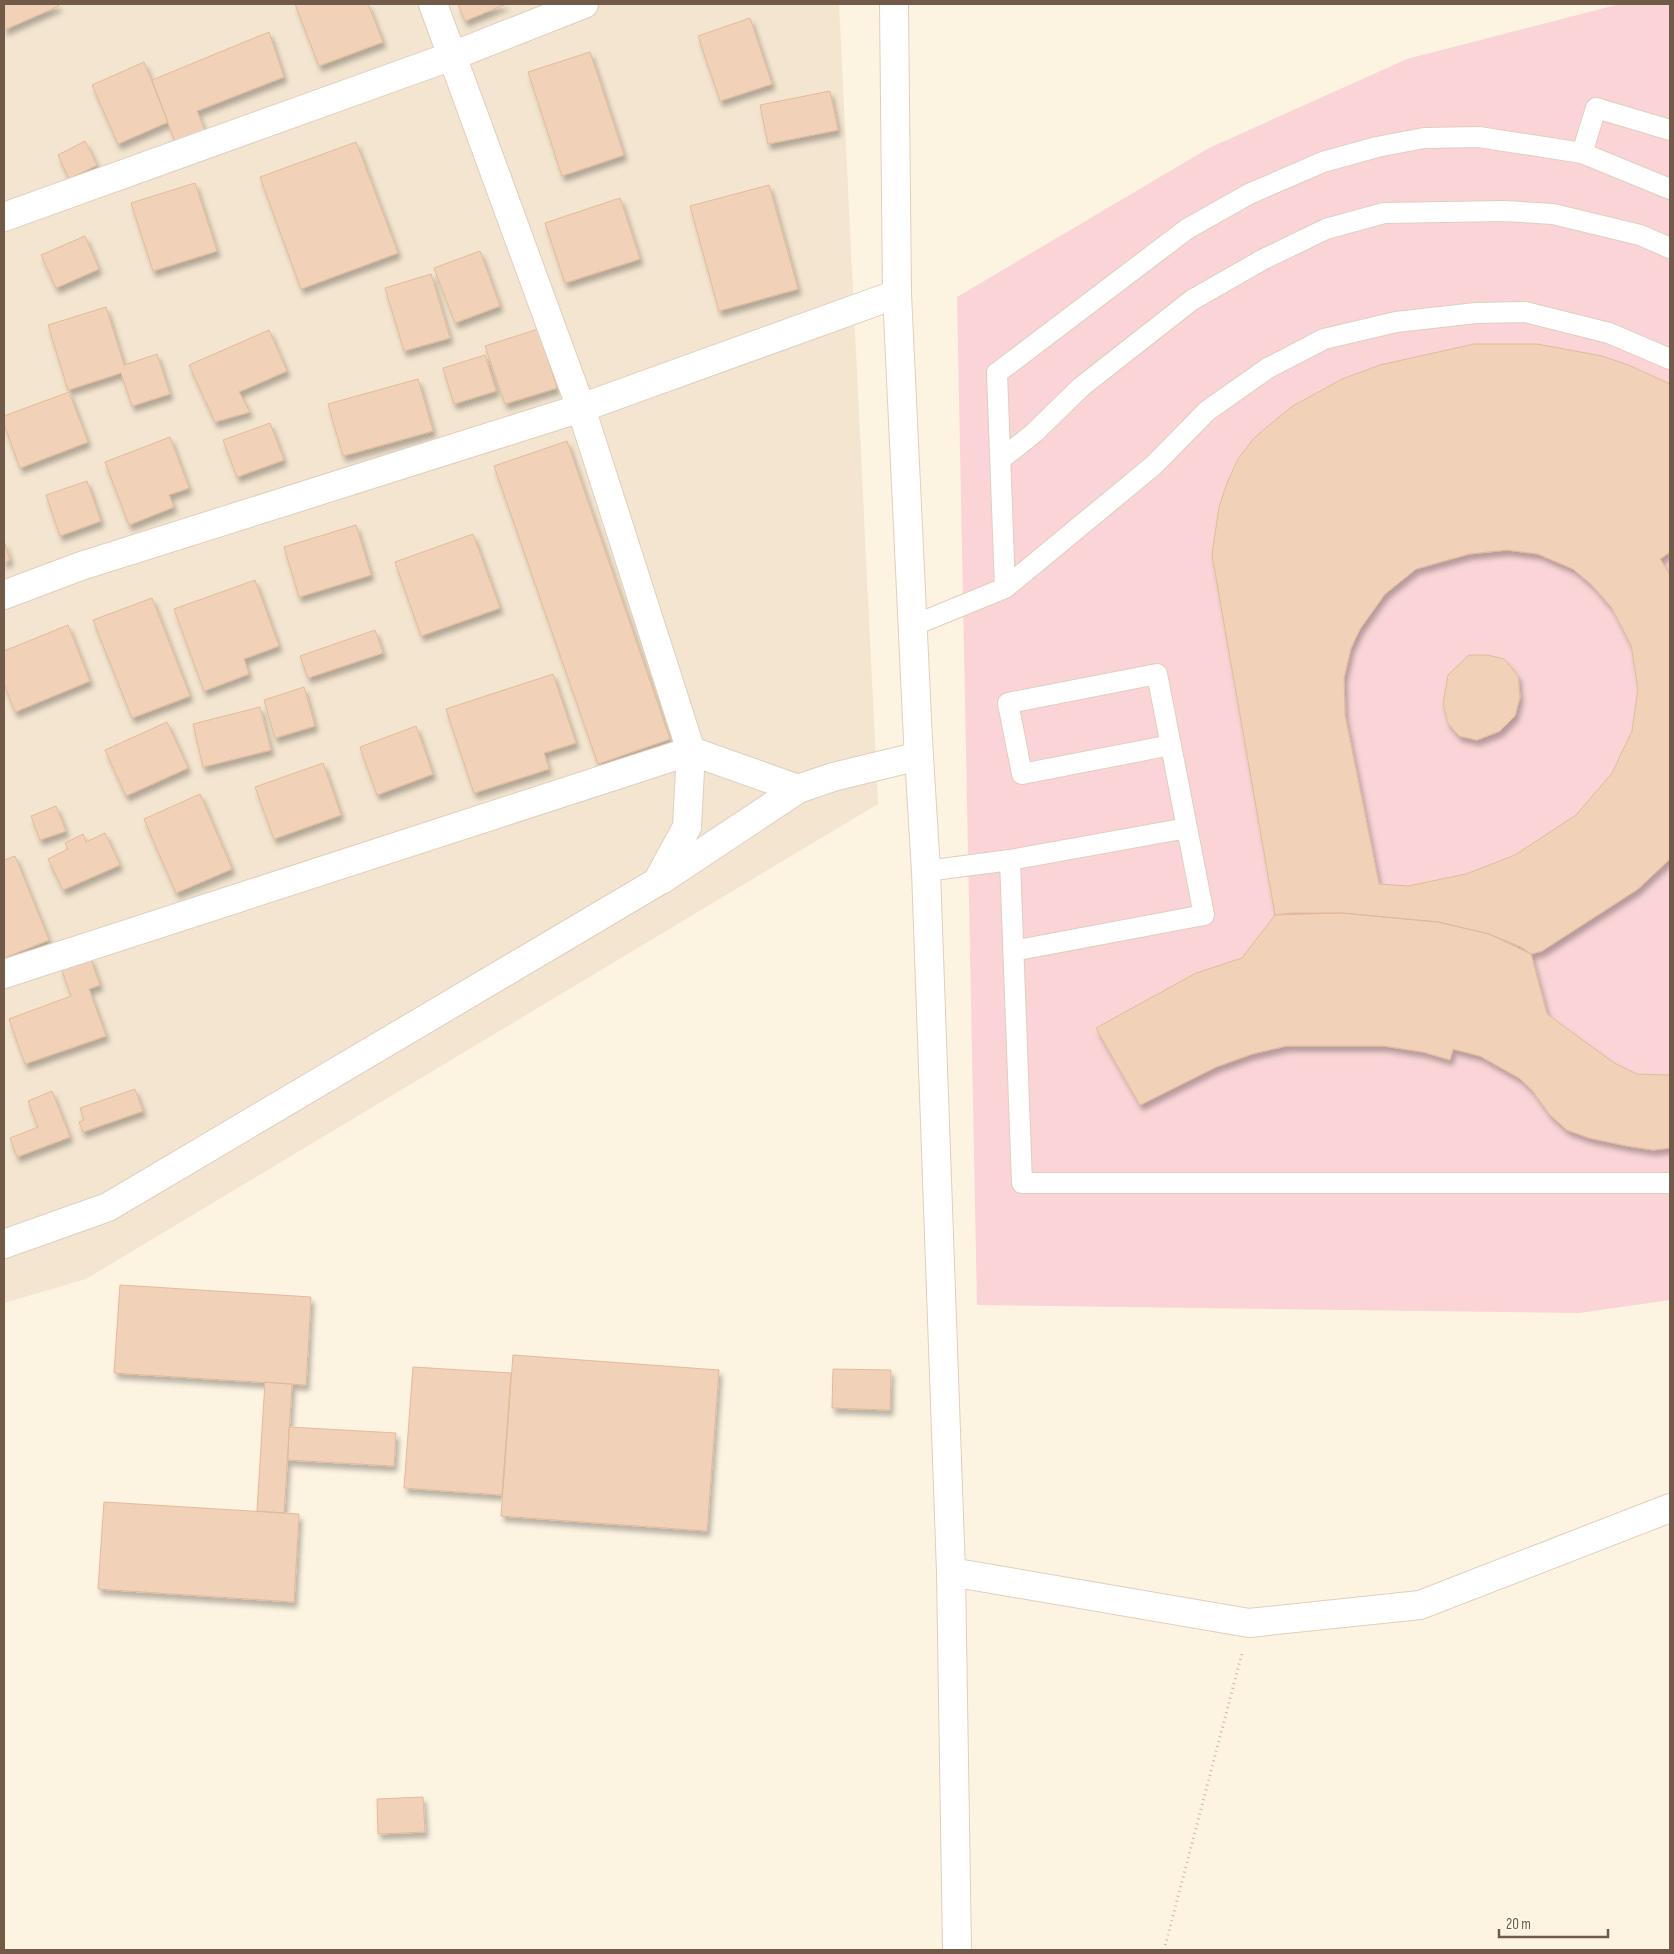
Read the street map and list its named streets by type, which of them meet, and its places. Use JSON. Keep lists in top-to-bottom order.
{
  "scale_bar": "20 m"
}
